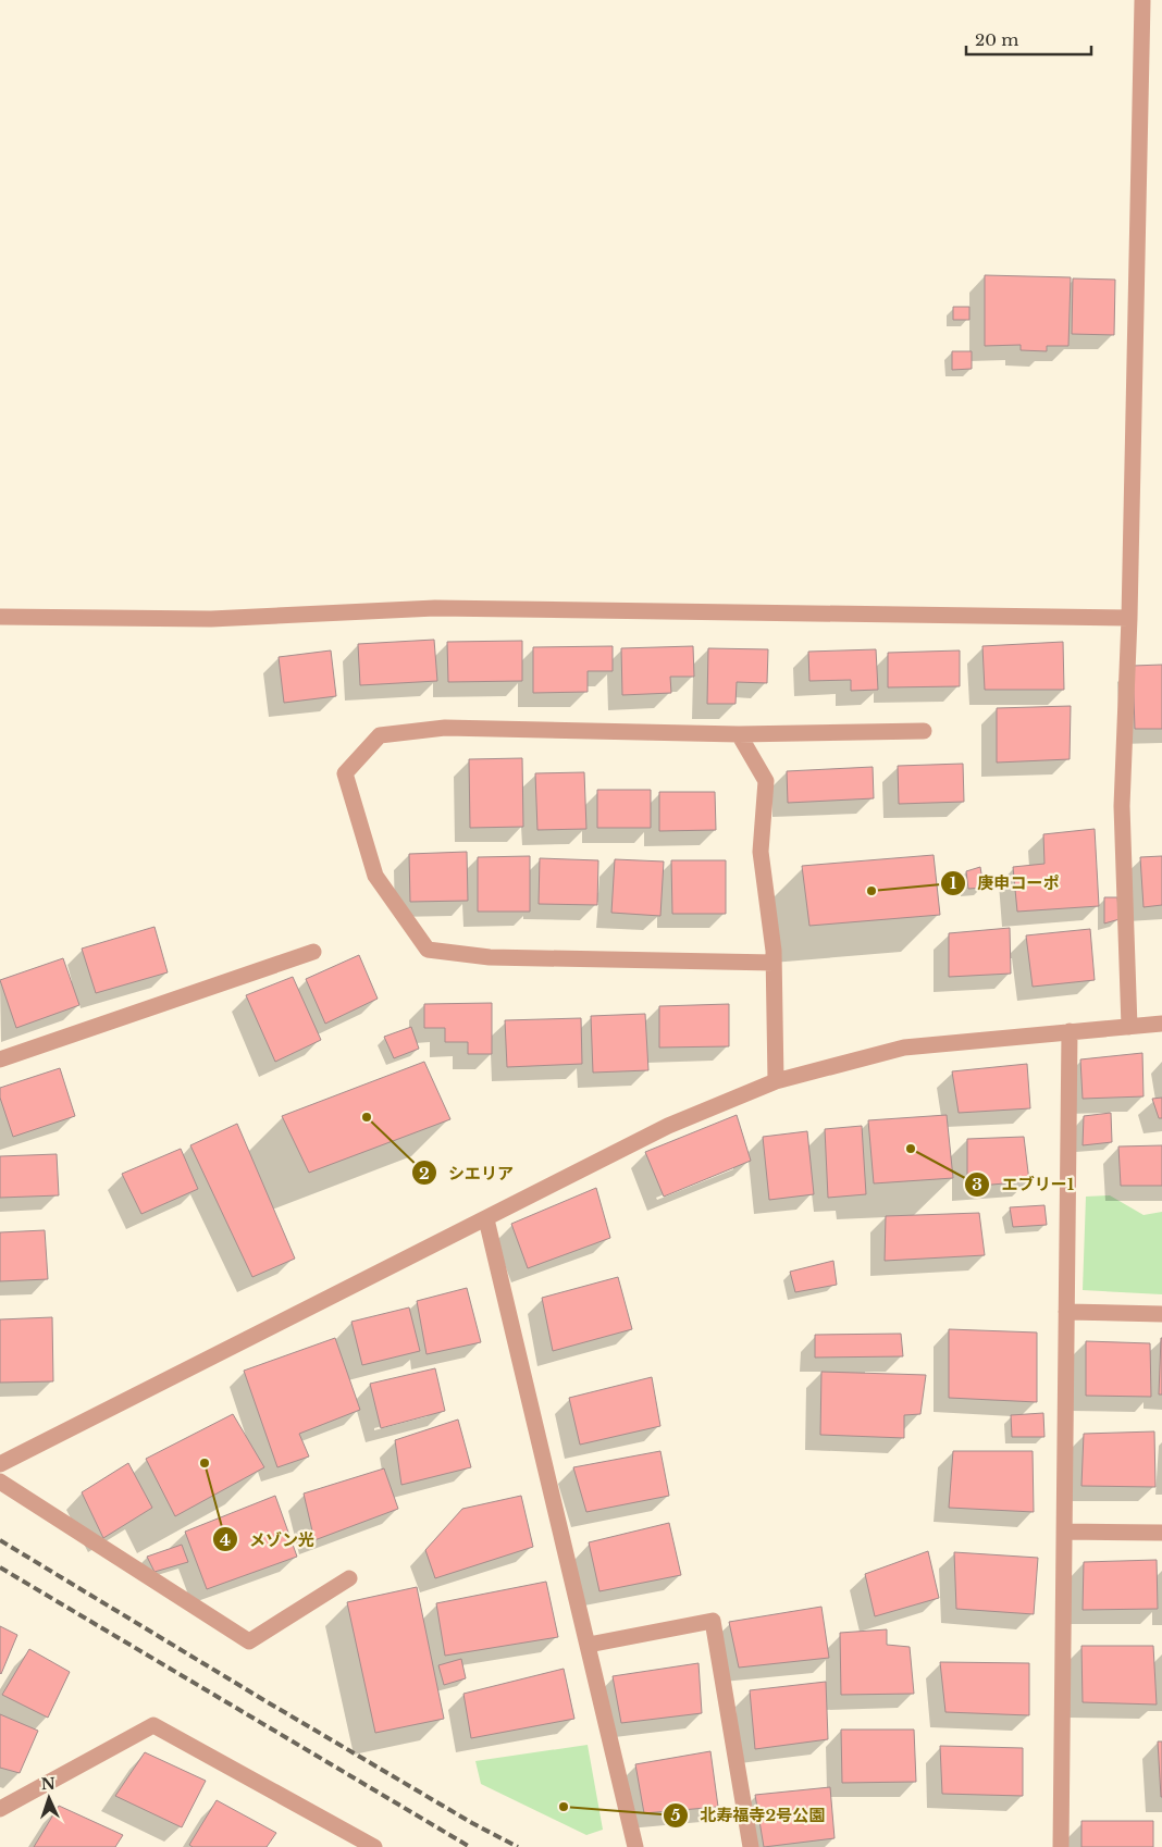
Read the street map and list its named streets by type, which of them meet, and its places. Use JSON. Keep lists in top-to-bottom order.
{
  "places": [
    "庚申コーポ",
    "シエリア",
    "エブリー1",
    "メゾン光",
    "北寿福寺2号公園"
  ],
  "scale_bar": "20 m",
  "north": "top"
}
